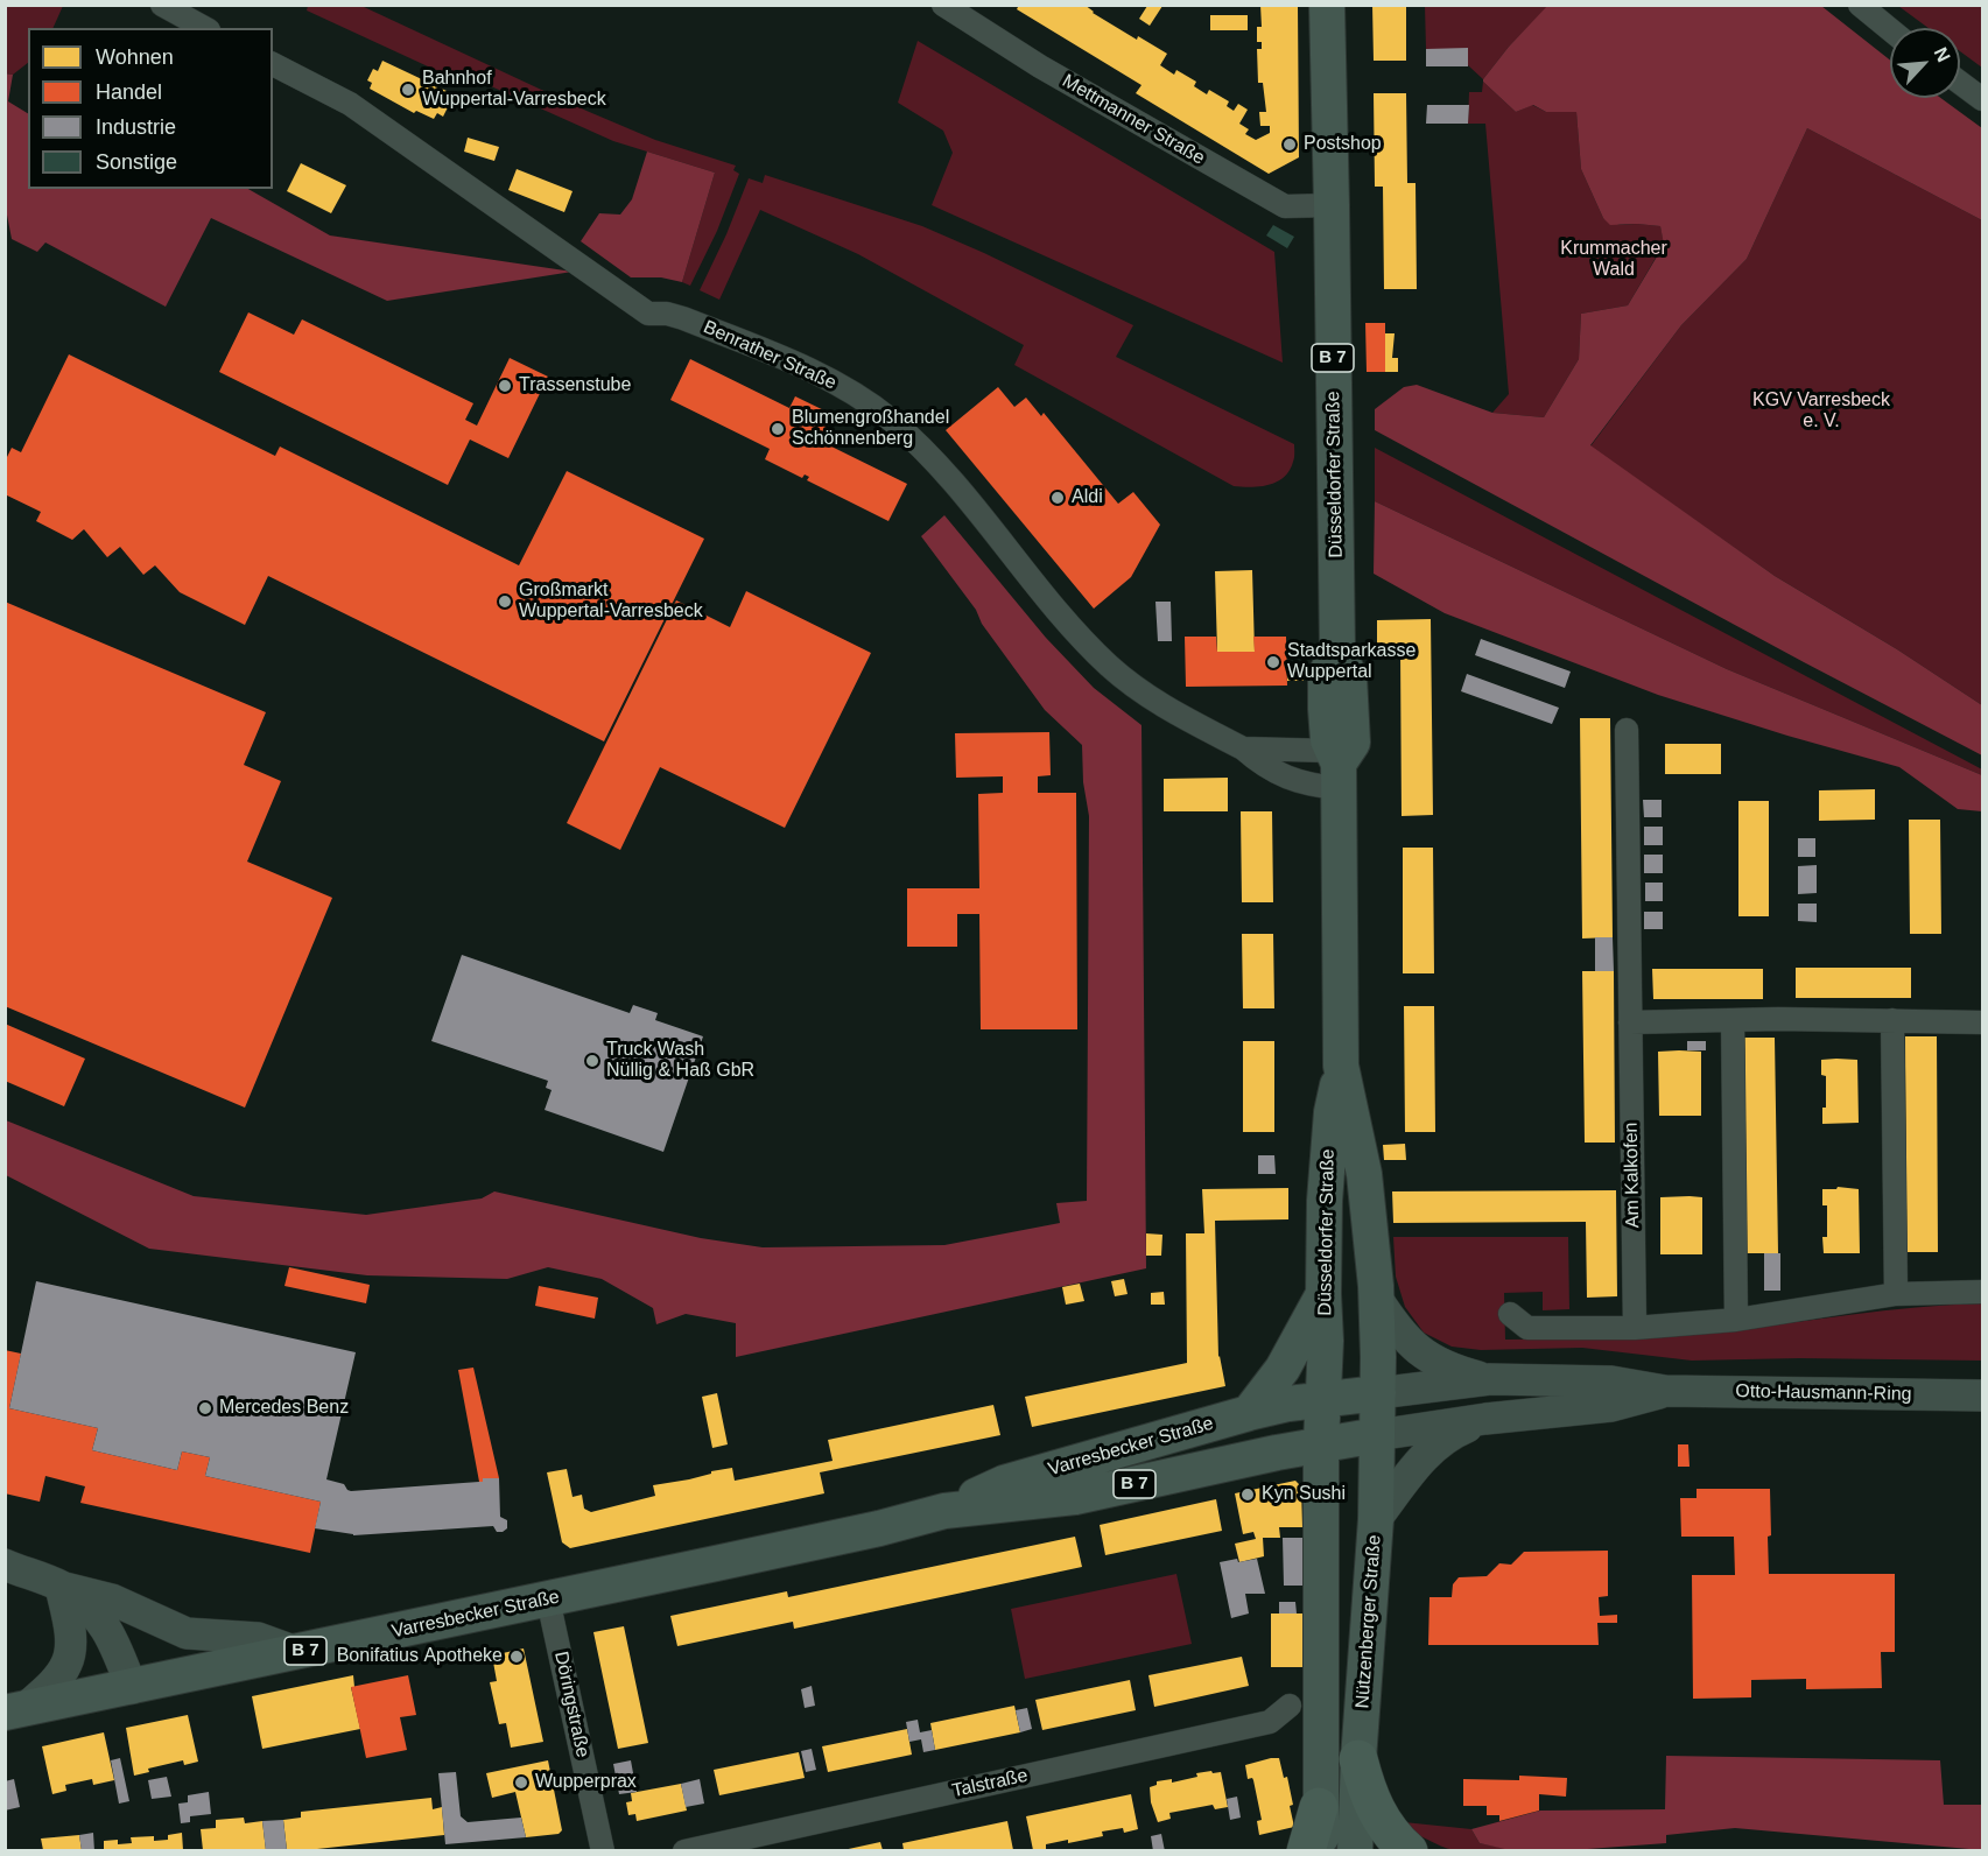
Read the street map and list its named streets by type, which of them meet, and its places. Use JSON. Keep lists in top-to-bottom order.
{
  "streets": {
    "main road": [
      "B 7",
      "Düsseldorfer Straße",
      "Varresbecker Straße",
      "Nützenberger Straße"
    ],
    "street": [
      "Mettmanner Straße",
      "Benrather Straße",
      "Am Kalkofen",
      "Otto-Hausmann-Ring",
      "Döringstraße",
      "Talstraße"
    ]
  },
  "crossings": [
    ["Mettmanner Straße", "Düsseldorfer Straße"],
    ["Benrather Straße", "Düsseldorfer Straße"],
    ["B 7", "Düsseldorfer Straße"],
    ["B 7", "Otto-Hausmann-Ring"],
    ["B 7", "Varresbecker Straße"],
    ["B 7", "Nützenberger Straße"],
    ["Düsseldorfer Straße", "Otto-Hausmann-Ring"],
    ["Düsseldorfer Straße", "Varresbecker Straße"],
    ["Düsseldorfer Straße", "Nützenberger Straße"],
    ["Otto-Hausmann-Ring", "Nützenberger Straße"],
    ["Varresbecker Straße", "Döringstraße"]
  ],
  "parks": ["Krummacher Wald", "KGV Varresbeck e. V."],
  "places": [
    "Bahnhof Wuppertal-Varresbeck",
    "Postshop",
    "Trassenstube",
    "Blumengroßhandel Schönnenberg",
    "Aldi",
    "Großmarkt Wuppertal-Varresbeck",
    "Stadtsparkasse Wuppertal",
    "Truck Wash Nüllig & Haß GbR",
    "Mercedes Benz",
    "Kyn Sushi",
    "Bonifatius Apotheke",
    "Wupperprax"
  ],
  "legend": [
    "Wohnen",
    "Handel",
    "Industrie",
    "Sonstige"
  ],
  "north": "top right"
}
